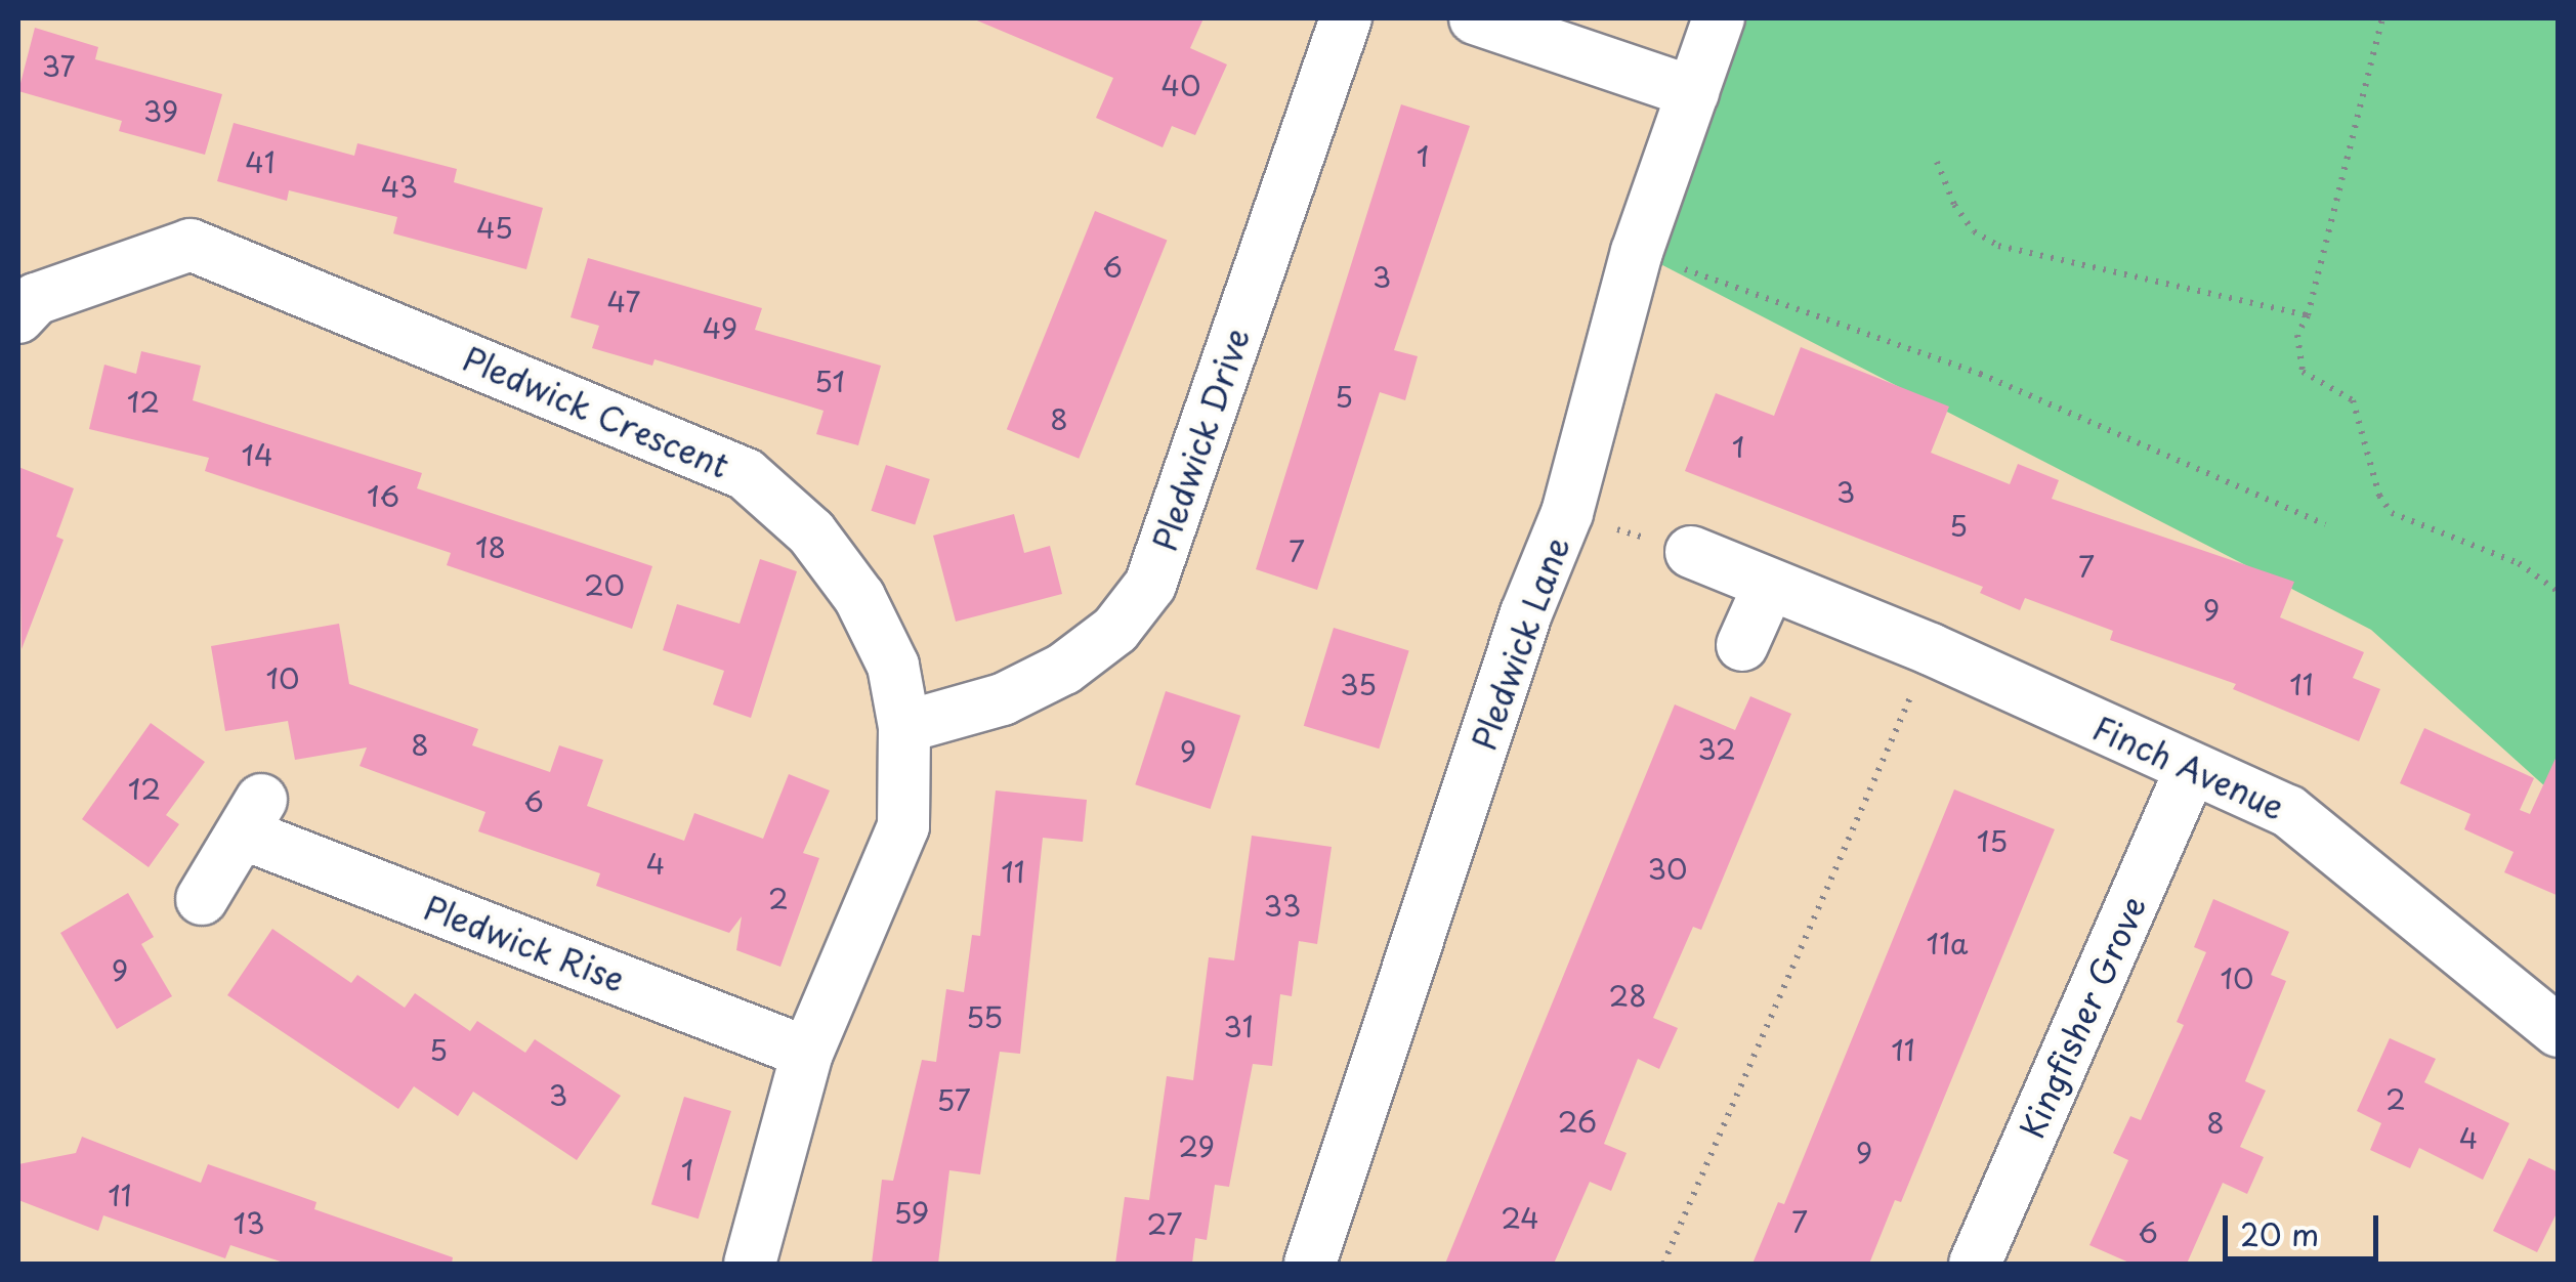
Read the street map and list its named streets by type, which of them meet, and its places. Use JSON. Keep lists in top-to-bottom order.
{
  "streets": {
    "street": [
      "Pledwick Crescent",
      "Pledwick Drive",
      "Pledwick Lane",
      "Finch Avenue",
      "Pledwick Rise",
      "Kingfisher Grove"
    ]
  },
  "crossings": [
    ["Pledwick Crescent", "Pledwick Drive"],
    ["Pledwick Crescent", "Pledwick Rise"],
    ["Finch Avenue", "Kingfisher Grove"]
  ],
  "house_numbers": [
    "37",
    "40",
    "39",
    "1",
    "41",
    "43",
    "45",
    "6",
    "3",
    "47",
    "49",
    "51",
    "5",
    "12",
    "8",
    "1",
    "14",
    "3",
    "16",
    "5",
    "18",
    "7",
    "7",
    "20",
    "9",
    "10",
    "35",
    "11",
    "8",
    "32",
    "9",
    "12",
    "6",
    "15",
    "4",
    "30",
    "11",
    "2",
    "33",
    "11a",
    "9",
    "10",
    "28",
    "55",
    "31",
    "5",
    "11",
    "3",
    "2",
    "57",
    "26",
    "8",
    "4",
    "29",
    "9",
    "1",
    "11",
    "59",
    "24",
    "7",
    "13",
    "27",
    "6"
  ],
  "scale_bar": "20 m"
}
